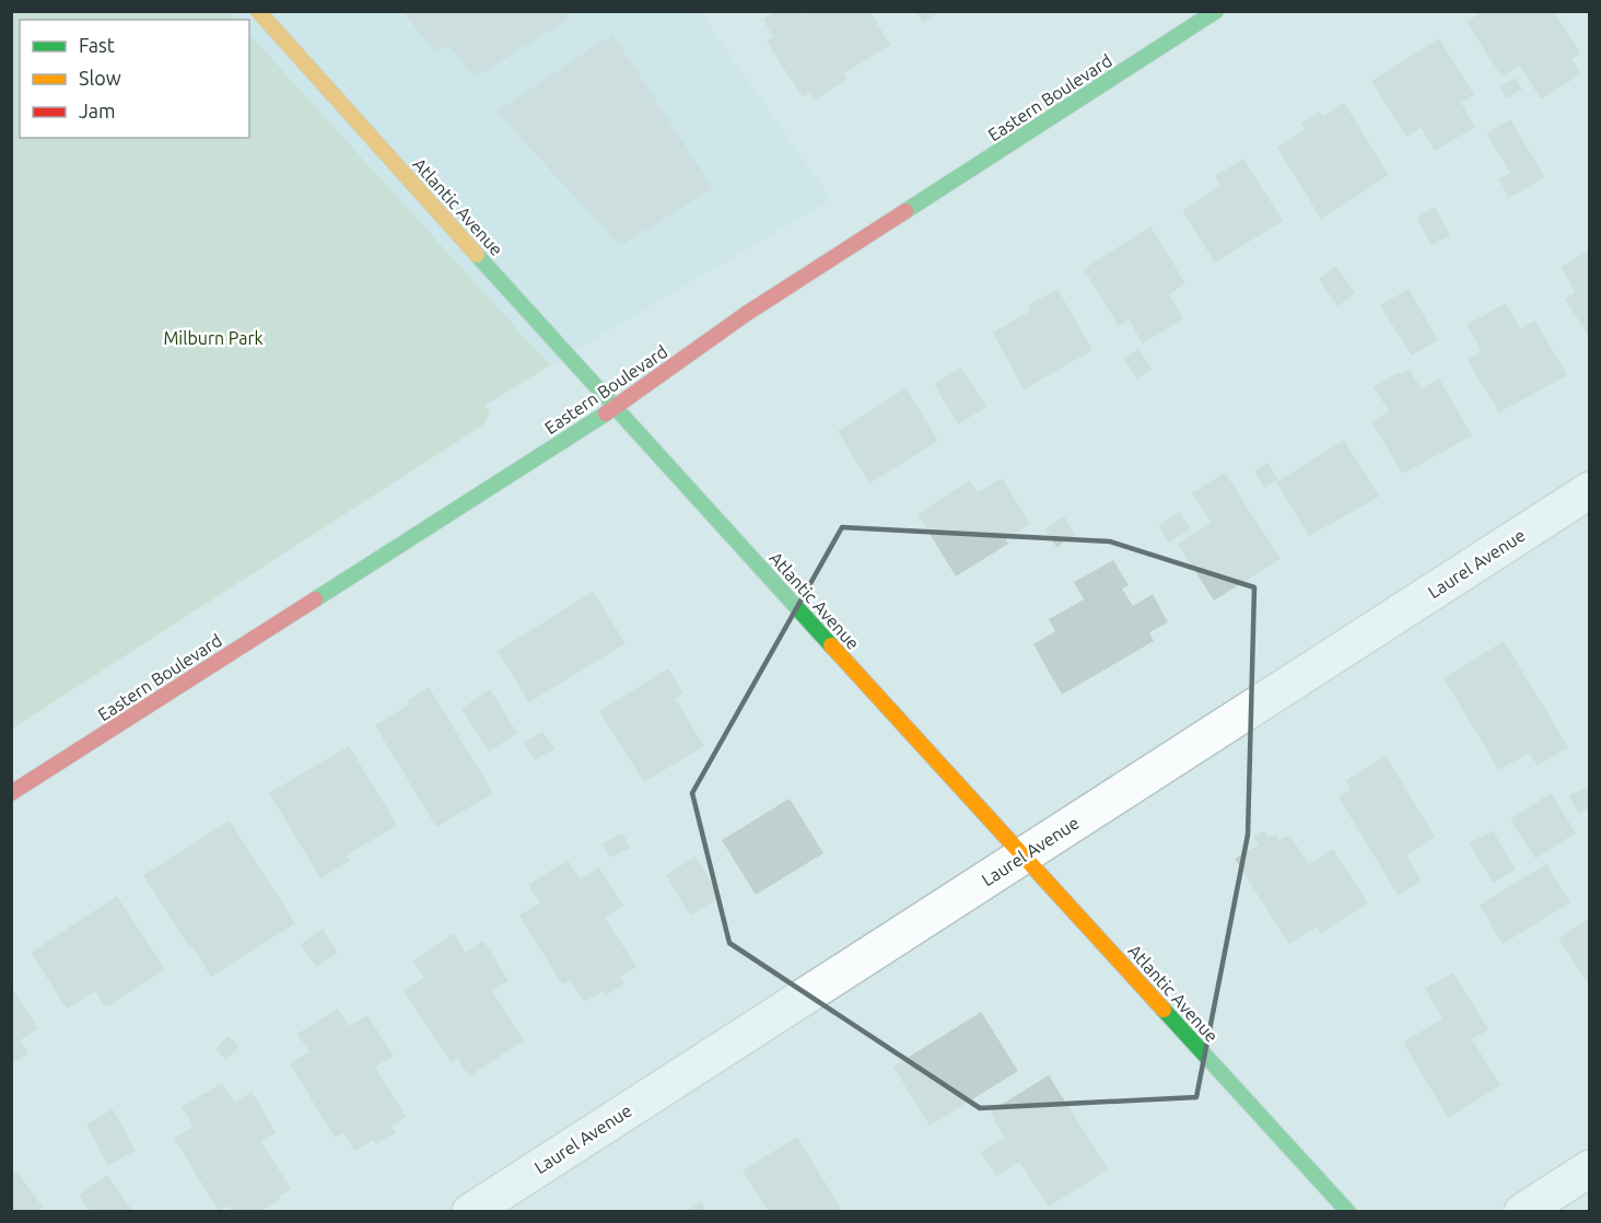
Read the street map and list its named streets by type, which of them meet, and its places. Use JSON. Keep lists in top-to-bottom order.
{
  "streets": {
    "main road": ["Eastern Boulevard", "Atlantic Avenue"],
    "street": ["Laurel Avenue"]
  },
  "crossings": [
    ["Eastern Boulevard", "Atlantic Avenue"],
    ["Atlantic Avenue", "Laurel Avenue"]
  ],
  "parks": ["Milburn Park"],
  "legend": ["Fast", "Slow", "Jam"]
}
